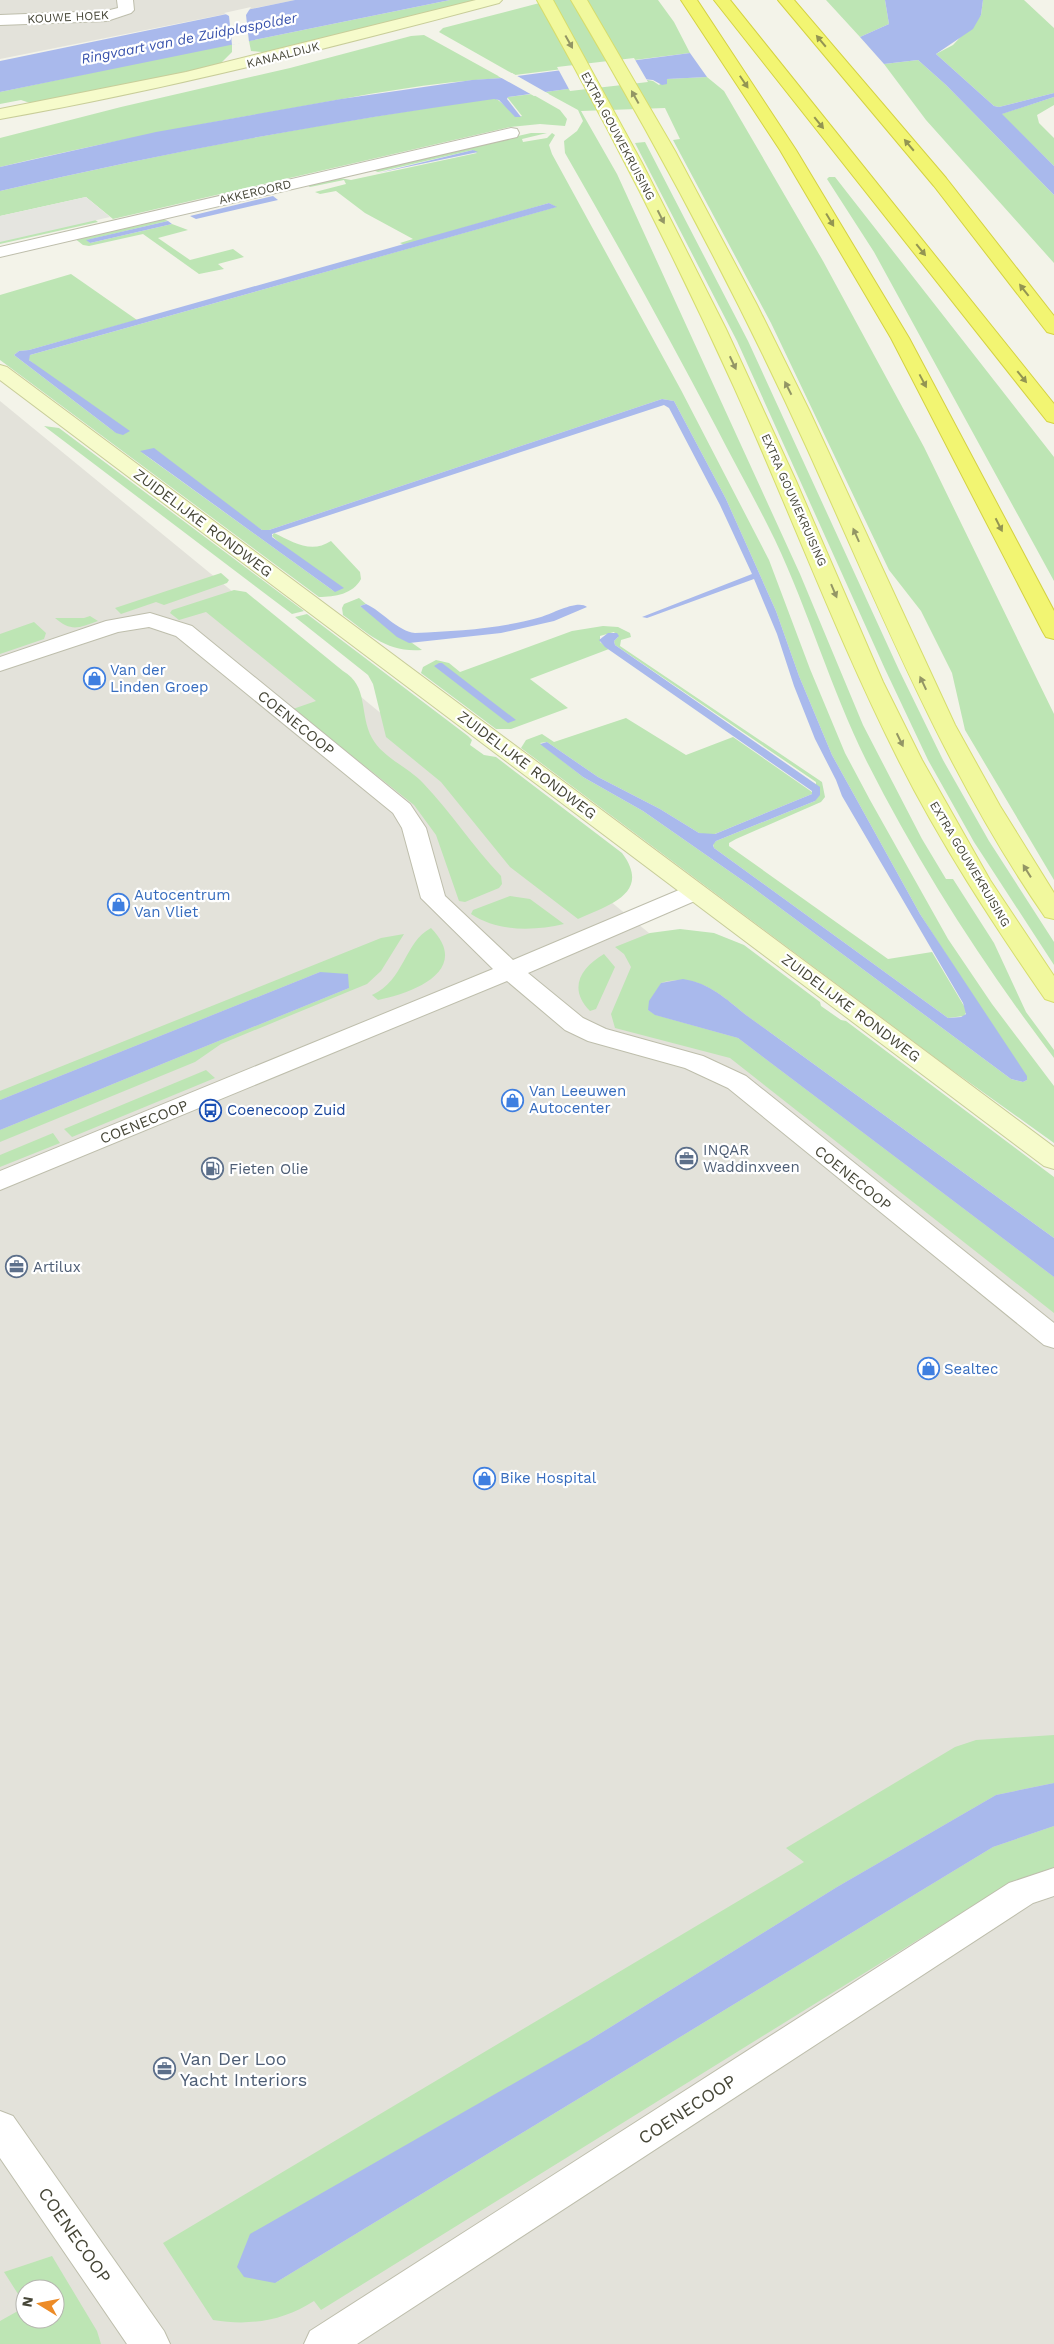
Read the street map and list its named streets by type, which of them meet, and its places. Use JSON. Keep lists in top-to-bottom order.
{
  "streets": {
    "main road": ["KANAALDIJK", "EXTRA GOUWEKRUISING", "ZUIDELIJKE RONDWEG"],
    "street": ["KOUWE HOEK", "AKKEROORD", "COENECOOP"]
  },
  "crossings": [
    ["ZUIDELIJKE RONDWEG", "COENECOOP"]
  ],
  "water": ["Ringvaart van de Zuidplaspolder"],
  "places": {
    "shop": [
      "Van der Linden Groep",
      "Autocentrum Van Vliet",
      "Van Leeuwen Autocenter",
      "Sealtec",
      "Bike Hospital"
    ],
    "bus stop": ["Coenecoop Zuid"],
    "office": ["INQAR Waddinxveen", "Artilux", "Van Der Loo Yacht Interiors"],
    "fuel station": ["Fieten Olie"]
  },
  "north": "left"
}
